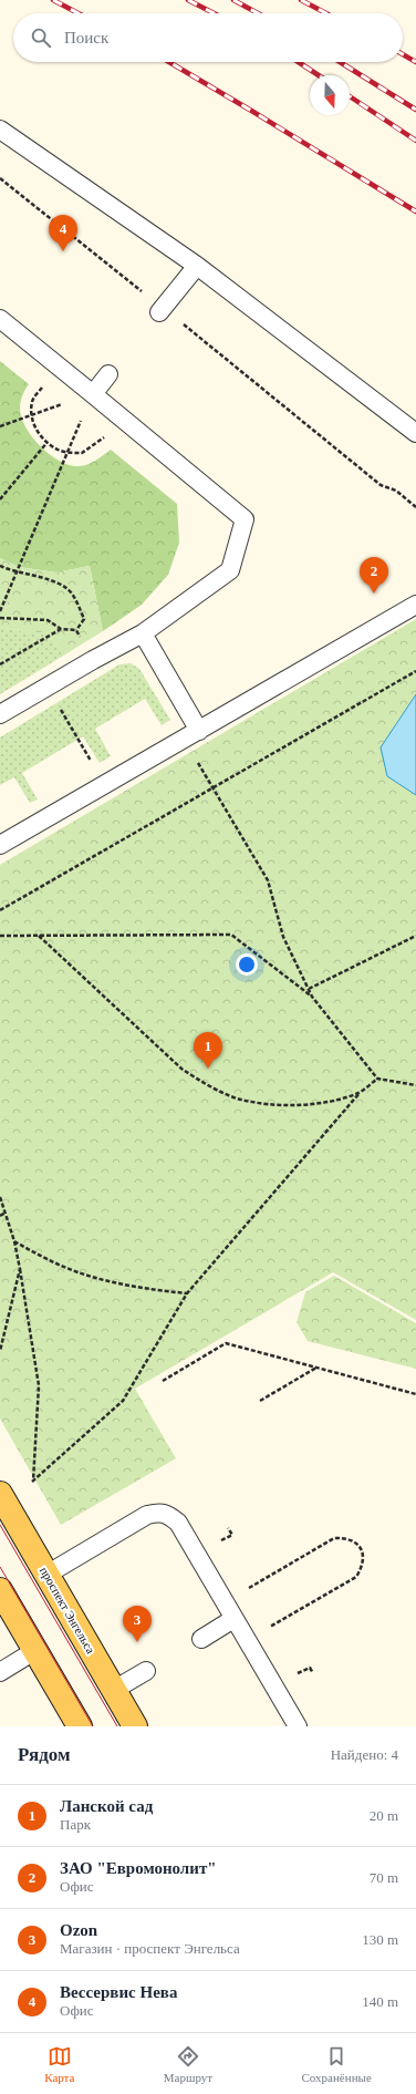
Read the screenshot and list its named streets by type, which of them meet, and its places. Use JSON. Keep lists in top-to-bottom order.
{
  "streets": {
    "main road": ["проспект Энгельса"]
  },
  "north": "bottom",
  "page": {
    "search": "Поиск",
    "pins": [
      "4",
      "2",
      "1",
      "3"
    ],
    "heading": ["Рядом", "Найдено: 4"],
    "list": [
      {
        "mark": "1",
        "name": "Ланской сад",
        "note": "Парк",
        "value": "20 m"
      },
      {
        "mark": "2",
        "name": "ЗАО \"Евромонолит\"",
        "note": "Офис",
        "value": "70 m"
      },
      {
        "mark": "3",
        "name": "Ozon",
        "note": "Магазин · проспект Энгельса",
        "value": "130 m"
      },
      {
        "mark": "4",
        "name": "Вессервис Нева",
        "note": "Офис",
        "value": "140 m"
      }
    ],
    "nav": ["Карта", "Маршрут", "Сохранённые"]
  }
}
